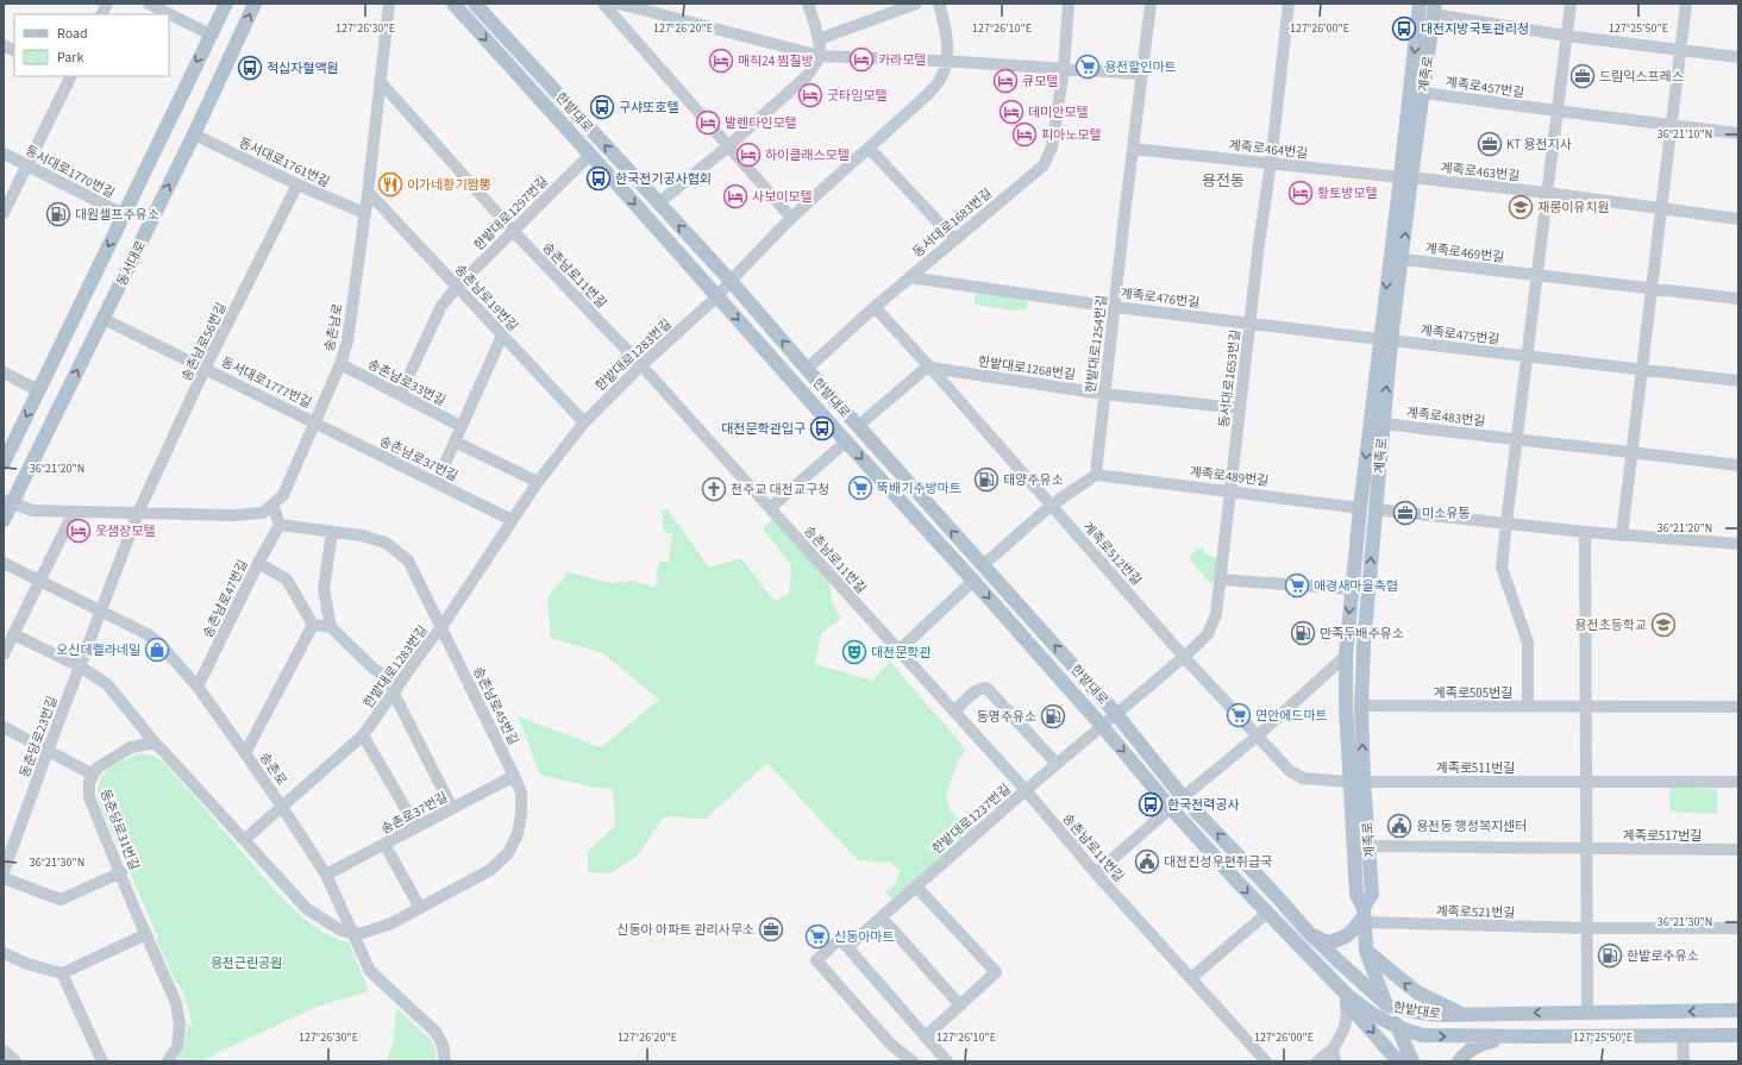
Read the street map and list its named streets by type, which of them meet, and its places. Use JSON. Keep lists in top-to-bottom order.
{
  "streets": {
    "main road": ["계족로", "한밭대로", "동서대로"],
    "street": [
      "계족로457번길",
      "계족로464번길",
      "동서대로1761번길",
      "동서대로1770번길",
      "계족로463번길",
      "한밭대로1297번길",
      "동서대로1683번길",
      "계족로469번길",
      "송촌남로11번길",
      "송촌남로19번길",
      "계족로476번길",
      "송촌남로",
      "계족로475번길",
      "송촌남로56번길",
      "한밭대로1254번길",
      "한밭대로1283번길",
      "한밭대로1268번길",
      "동서대로1653번길",
      "동서대로1777번길",
      "송촌남로33번길",
      "계족로483번길",
      "송촌남로37번길",
      "계족로489번길",
      "계족로512번길",
      "송촌남로47번길",
      "계족로505번길",
      "송촌남로45번길",
      "동춘당로23번길",
      "계족로511번길",
      "송촌로",
      "송촌로37번길",
      "한밭대로1237번길",
      "동춘당로31번길",
      "계족로517번길",
      "계족로521번길"
    ]
  },
  "crossings": [
    ["계족로", "계족로457번길"],
    ["계족로", "한밭대로"],
    ["계족로", "계족로464번길"],
    ["계족로", "계족로463번길"],
    ["계족로", "계족로469번길"],
    ["계족로", "계족로476번길"],
    ["계족로", "계족로475번길"],
    ["계족로", "계족로483번길"],
    ["계족로", "계족로489번길"],
    ["계족로", "계족로512번길"],
    ["계족로", "계족로505번길"],
    ["계족로", "계족로511번길"],
    ["계족로", "계족로517번길"],
    ["계족로", "계족로521번길"],
    ["한밭대로", "한밭대로1297번길"],
    ["한밭대로", "동서대로1683번길"],
    ["한밭대로", "한밭대로1283번길"],
    ["한밭대로", "동서대로1653번길"],
    ["한밭대로", "한밭대로1237번길"],
    ["계족로464번길", "계족로463번길"],
    ["계족로464번길", "한밭대로1254번길"],
    ["계족로464번길", "동서대로1653번길"],
    ["동서대로1761번길", "동서대로"],
    ["동서대로1761번길", "송촌남로"],
    ["동서대로1761번길", "송촌남로56번길"],
    ["한밭대로1297번길", "송촌남로11번길"],
    ["한밭대로1297번길", "송촌남로19번길"],
    ["한밭대로1297번길", "송촌남로33번길"],
    ["동서대로1683번길", "계족로476번길"],
    ["동서대로1683번길", "계족로512번길"],
    ["동서대로", "송촌남로"],
    ["동서대로", "동서대로1777번길"],
    ["송촌남로11번길", "송촌남로"],
    ["송촌남로11번길", "한밭대로1283번길"],
    ["송촌남로11번길", "한밭대로1237번길"],
    ["송촌남로19번길", "송촌남로"],
    ["송촌남로19번길", "한밭대로1283번길"],
    ["계족로476번길", "계족로475번길"],
    ["계족로476번길", "한밭대로1254번길"],
    ["계족로476번길", "동서대로1653번길"],
    ["송촌남로", "송촌남로56번길"],
    ["송촌남로", "동서대로1777번길"],
    ["송촌남로", "송촌남로33번길"],
    ["송촌남로", "송촌남로37번길"],
    ["송촌남로56번길", "동서대로1777번길"],
    ["한밭대로1254번길", "한밭대로1268번길"],
    ["한밭대로1254번길", "계족로489번길"],
    ["한밭대로1283번길", "송촌남로37번길"],
    ["한밭대로1283번길", "송촌남로45번길"],
    ["한밭대로1283번길", "송촌로"],
    ["한밭대로1268번길", "동서대로1653번길"],
    ["한밭대로1268번길", "계족로512번길"],
    ["동서대로1653번길", "계족로489번길"],
    ["동서대로1653번길", "계족로512번길"],
    ["동서대로1653번길", "한밭대로1237번길"],
    ["동서대로1777번길", "송촌남로37번길"],
    ["계족로512번길", "계족로511번길"],
    ["송촌남로47번길", "송촌남로45번길"],
    ["송촌남로47번길", "송촌로"],
    ["송촌남로45번길", "송촌로"],
    ["송촌남로45번길", "송촌로37번길"],
    ["동춘당로23번길", "송촌로"],
    ["송촌로", "송촌로37번길"]
  ],
  "districts": ["용전동"],
  "parks": ["용전근린공원"],
  "places": {
    "bus stop": [
      "대전지방국토관리청",
      "적십자혈액원",
      "구샤또호텔",
      "한국전기공사협회",
      "대전문학관입구",
      "한국전력공사"
    ],
    "hotel": [
      "카라모텔",
      "매직24 찜질방",
      "큐모텔",
      "굿타임모텔",
      "데미안모텔",
      "발렌타인모텔",
      "피아노모텔",
      "하이클래스모텔",
      "황토방모텔",
      "사보이모텔",
      "옷샘장모텔"
    ],
    "supermarket": [
      "용전할인마트",
      "뚝배기주방마트",
      "애경새마을축협",
      "연안에드마트",
      "신동아마트"
    ],
    "office": [
      "드림익스프레스",
      "KT 용전지사",
      "미소유통",
      "신동아 아파트 관리사무소"
    ],
    "restaurant": ["이가네황기짬뽕"],
    "school or university": ["재롱이유치원", "용전초등학교"],
    "fuel station": [
      "대원셀프주유소",
      "태양주유소",
      "만족두배주유소",
      "동명주유소",
      "한밭로주유소"
    ],
    "church": ["천주교 대전교구청"],
    "shop": ["오신데렐라네일"],
    "theatre": ["대전문학관"],
    "public building": ["용전동 행정복지센터", "대전진성우편취급국"]
  },
  "legend": ["Road", "Park"],
  "coordinates": [
    "127°26'30\"E",
    "127°26'20\"E",
    "127°26'10\"E",
    "127°26'00\"E",
    "127°25'50\"E",
    "36°21'10\"N",
    "36°21'20\"N",
    "36°21'30\"N"
  ]
}
